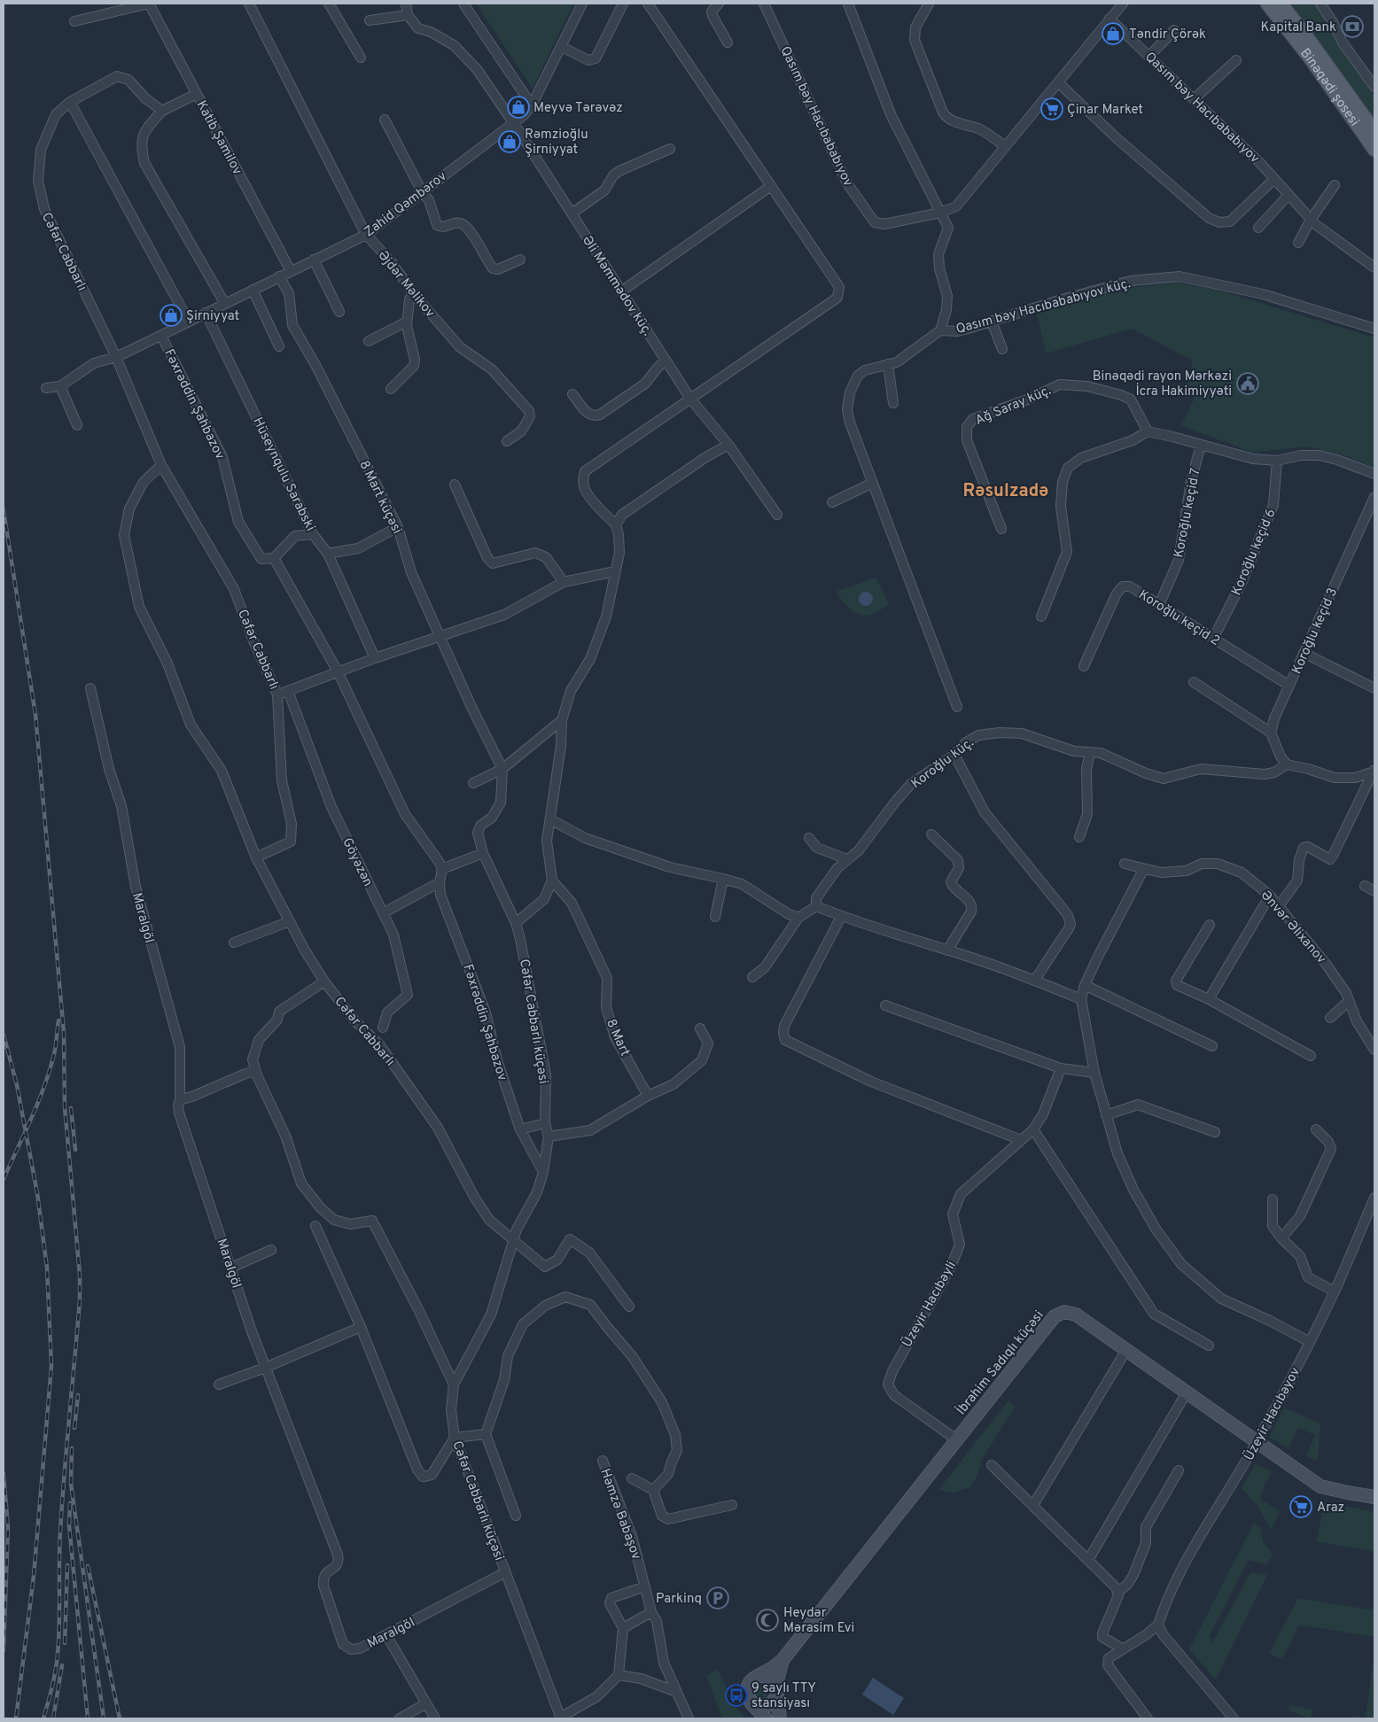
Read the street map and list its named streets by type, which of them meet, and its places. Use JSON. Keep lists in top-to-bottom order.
{
  "streets": {
    "main road": ["Binəqədi şosesi"],
    "street": [
      "Qasım bəy Hacıbababıyov",
      "Katib Şamilov",
      "Zahid Qəmbərov",
      "Cəfər Cabbarlı",
      "Əjdər Məlikov",
      "Əli Məmmədov küç.",
      "Qasım bəy Hacıbababıyov küç.",
      "Fəxrəddin Şahbazov",
      "Ağ Saray küç.",
      "Hüseynqulu Sarabski",
      "8 Mart küçəsi",
      "Koroğlu keçid 7",
      "Koroğlu keçid 6",
      "Koroğlu keçid 2",
      "Koroğlu keçid 3",
      "Koroğlu küç.",
      "Göyəzən",
      "Maralgöl",
      "Ənvər Əlixanov",
      "Cəfər Cabbarlı küçəsi",
      "8 Mart",
      "Üzeyir Hacıbəyli",
      "İbrahim Sadıqlı küçəsi",
      "Üzeyir Hacıbəyov",
      "Həmzə Babaşov"
    ]
  },
  "crossings": [
    ["Katib Şamilov", "Zahid Qəmbərov"],
    ["Zahid Qəmbərov", "Cəfər Cabbarlı"],
    ["Zahid Qəmbərov", "Əjdər Məlikov"],
    ["Zahid Qəmbərov", "Əli Məmmədov küç."],
    ["Zahid Qəmbərov", "Fəxrəddin Şahbazov"],
    ["Zahid Qəmbərov", "Hüseynqulu Sarabski"],
    ["Zahid Qəmbərov", "8 Mart küçəsi"],
    ["Cəfər Cabbarlı", "Cəfər Cabbarlı küçəsi"],
    ["Fəxrəddin Şahbazov", "Cəfər Cabbarlı küçəsi"],
    ["Koroğlu keçid 7", "Koroğlu keçid 2"],
    ["Koroğlu keçid 6", "Koroğlu keçid 2"],
    ["Koroğlu keçid 2", "Koroğlu keçid 3"],
    ["Maralgöl", "Cəfər Cabbarlı küçəsi"],
    ["Üzeyir Hacıbəyli", "İbrahim Sadıqlı küçəsi"],
    ["İbrahim Sadıqlı küçəsi", "Üzeyir Hacıbəyov"]
  ],
  "districts": ["Rəsulzadə"],
  "places": {
    "bank": ["Kapital Bank"],
    "shop": [
      "Təndir Çörək",
      "Meyvə Tərəvəz",
      "Rəmzioğlu Şirniyyat",
      "Şirniyyat"
    ],
    "supermarket": ["Çinar Market", "Araz"],
    "public building": ["Binəqədi rayon Mərkəzi İcra Hakimiyyəti"],
    "parking": ["Parkinq"],
    "mosque": ["Heydər Mərasim Evi"],
    "bus stop": ["9 saylı TTY stansiyası"]
  }
}
